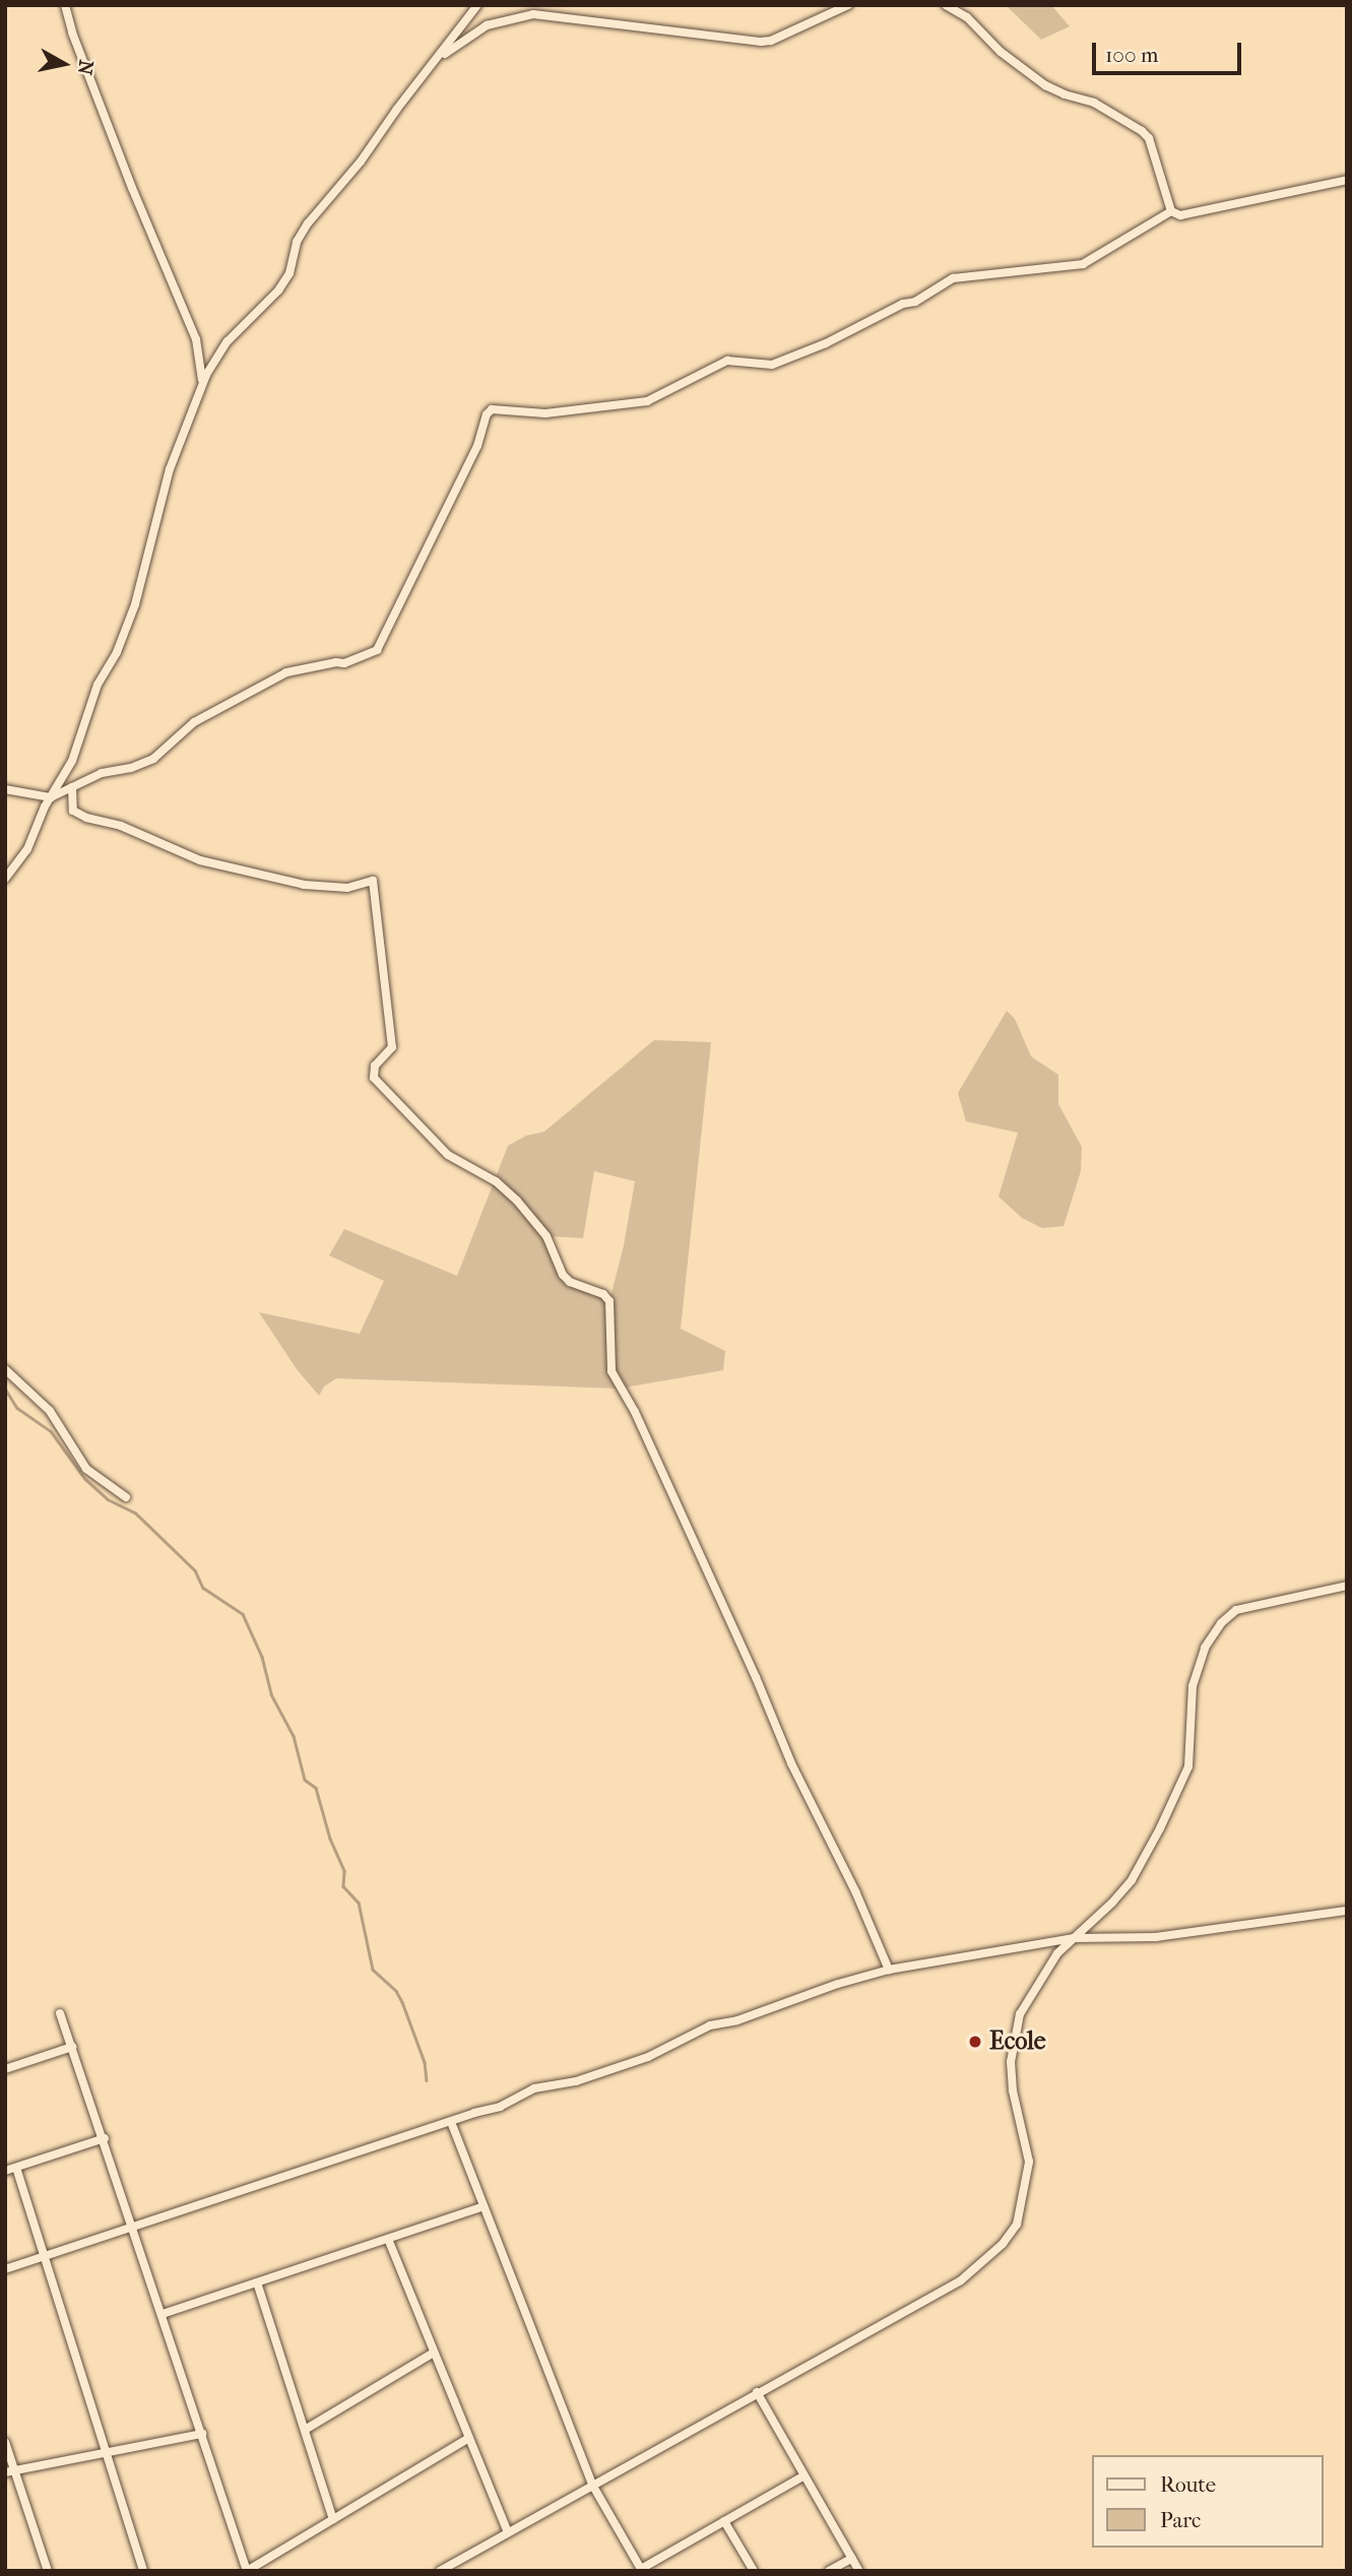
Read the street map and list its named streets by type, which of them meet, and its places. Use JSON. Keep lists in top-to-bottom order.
{
  "places": ["Ecole"],
  "legend": ["Route", "Parc"],
  "scale_bar": "100 m",
  "north": "right"
}
